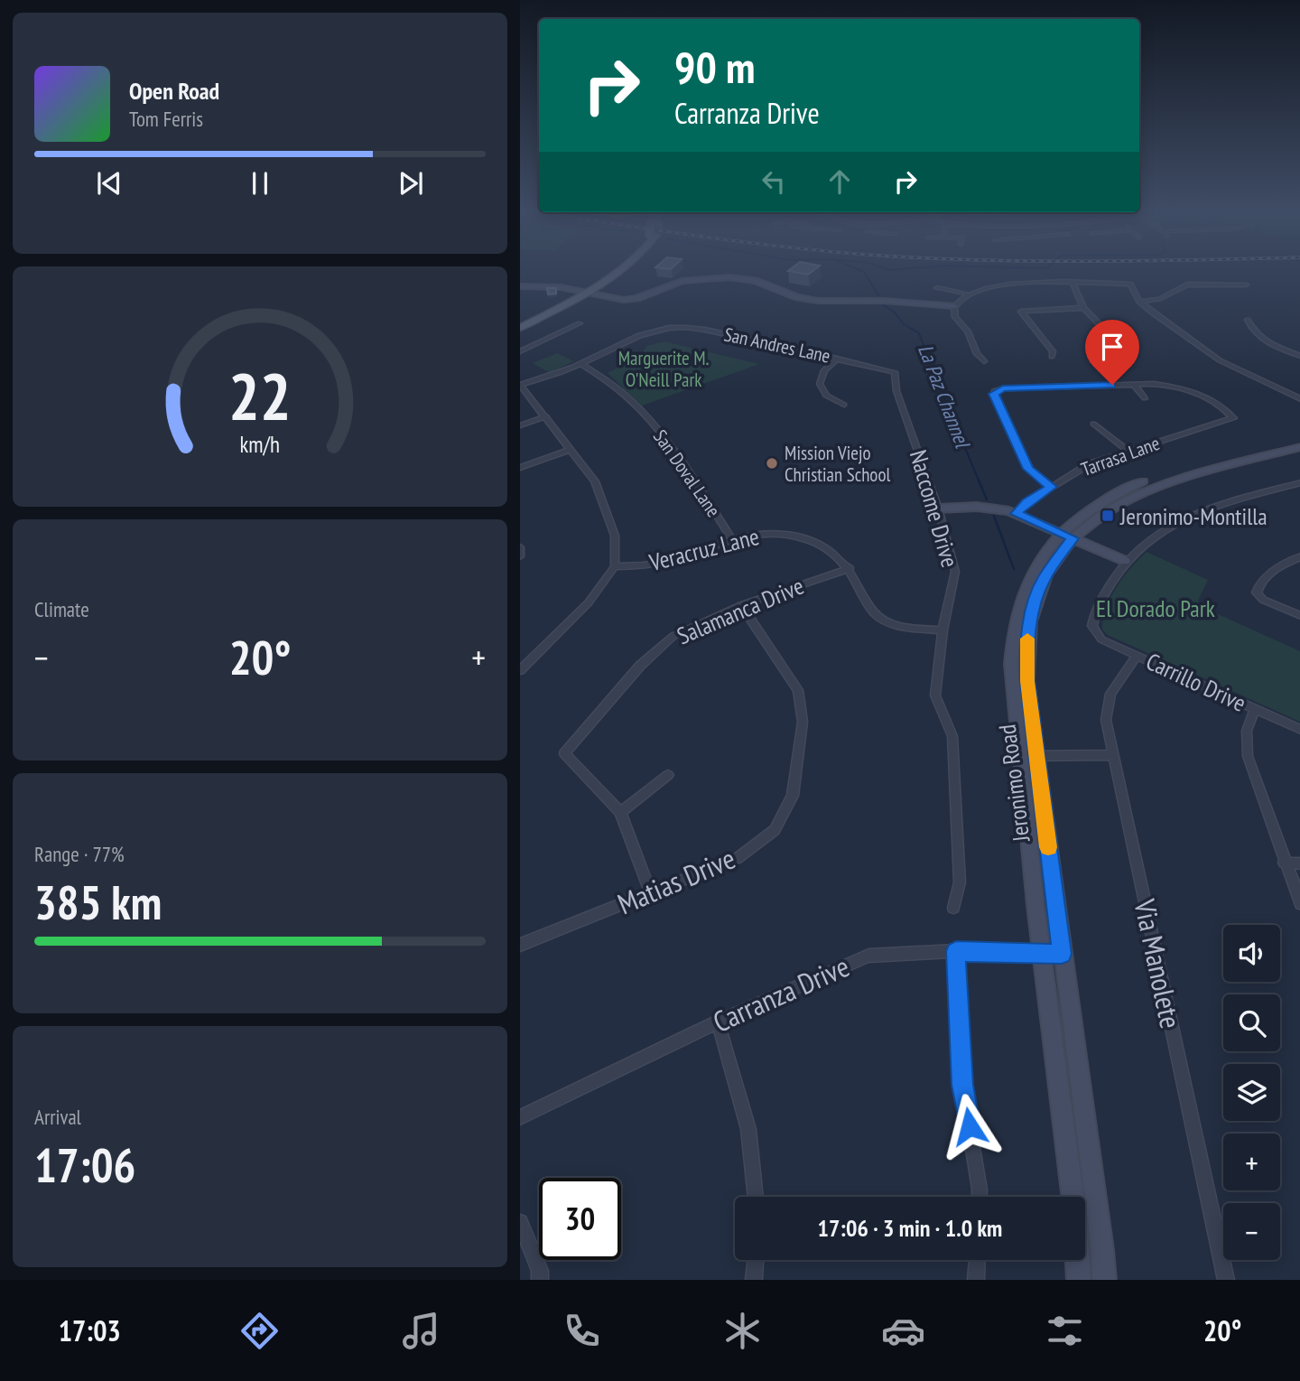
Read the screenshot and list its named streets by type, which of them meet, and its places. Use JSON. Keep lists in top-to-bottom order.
{
  "streets": {
    "main road": ["Jeronimo Road"],
    "street": [
      "San Andres Lane",
      "Tarrasa Lane",
      "San Doval Lane",
      "Naccome Drive",
      "Veracruz Lane",
      "Salamanca Drive",
      "Carrillo Drive",
      "Matias Drive",
      "Via Manolete",
      "Carranza Drive"
    ]
  },
  "crossings": [
    ["San Andres Lane", "San Doval Lane"],
    ["San Andres Lane", "Naccome Drive"],
    ["San Doval Lane", "Veracruz Lane"],
    ["Naccome Drive", "Veracruz Lane"],
    ["Veracruz Lane", "Salamanca Drive"],
    ["Salamanca Drive", "Matias Drive"],
    ["Carrillo Drive", "Via Manolete"],
    ["Jeronimo Road", "Carranza Drive"]
  ],
  "water": ["La Paz Channel"],
  "parks": ["Marguerite M. O'Neill Park", "El Dorado Park"],
  "places": {
    "other": ["Mission Viejo Christian School"],
    "transit": ["Jeronimo-Montilla"]
  },
  "page": {
    "turn": ["90 m", "Carranza Drive"],
    "song": ["Open Road", "Tom Ferris"],
    "tile": [
      "Climate",
      ["Range · 77%", "385 km"],
      ["Arrival", "17:06"]
    ],
    "heat": ["−", "20°", "+"],
    "map_buttons": ["+", "−"],
    "limit": "30",
    "trip": "17:06 · 3 min · 1.0 km",
    "tabs": ["17:03", "20°"],
    "gauge": ["22", "km/h"]
  }
}
